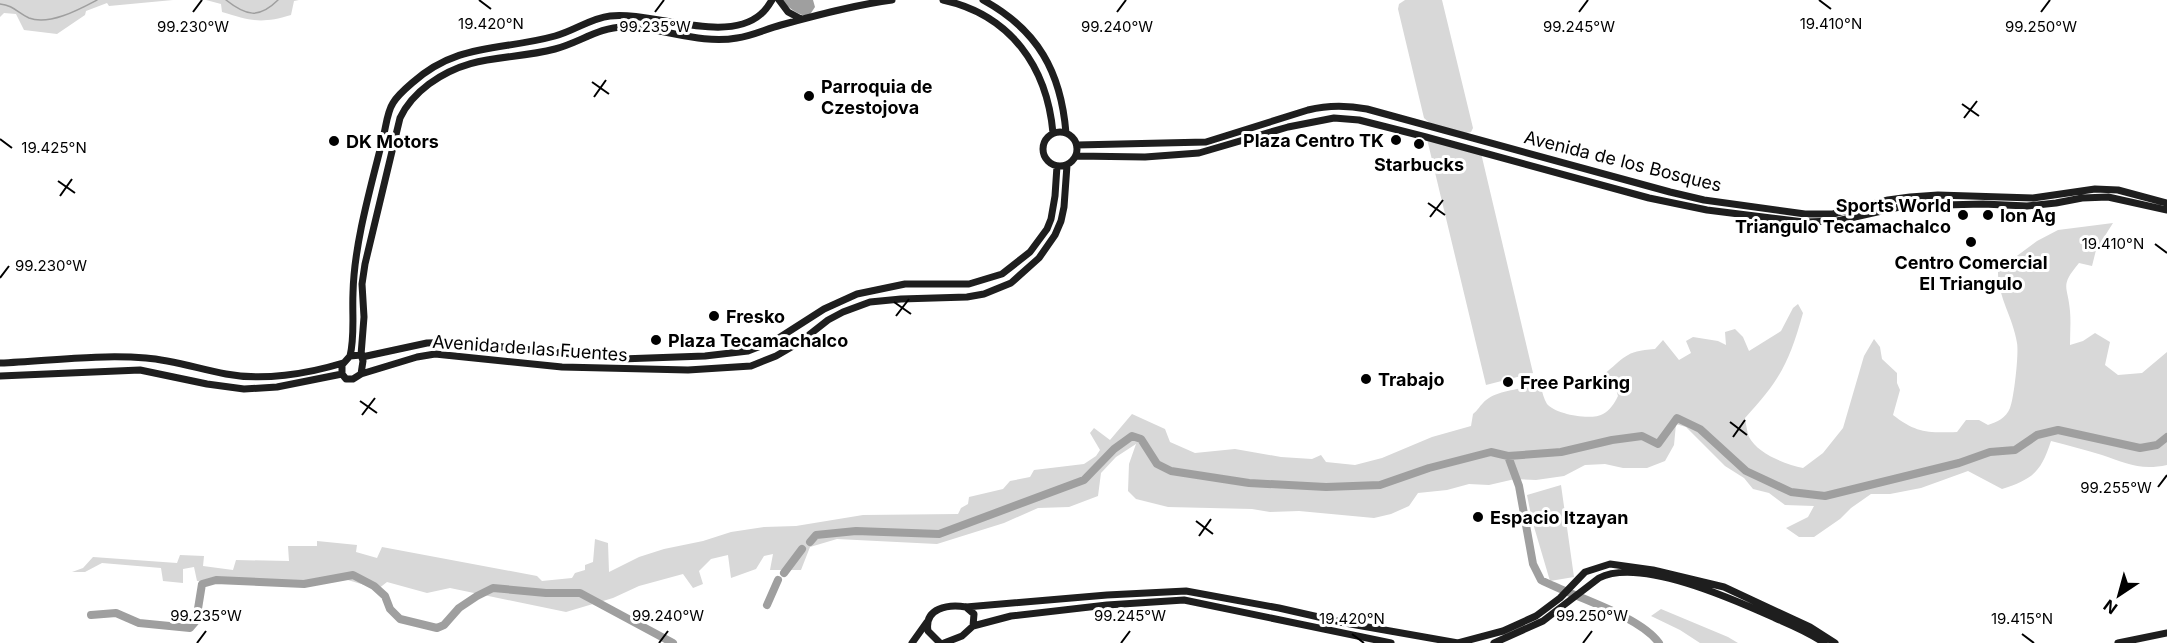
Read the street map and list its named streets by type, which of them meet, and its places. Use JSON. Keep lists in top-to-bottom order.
{
  "streets": {
    "main road": ["Avenida de los Bosques", "Avenida de las Fuentes"]
  },
  "crossings": [
    ["Avenida de los Bosques", "Avenida de las Fuentes"]
  ],
  "places": [
    "Parroquia de Czestojova",
    "Plaza Centro TK",
    "DK Motors",
    "Starbucks",
    "Sports World Triangulo Tecamachalco",
    "Ion Ag",
    "Centro Comercial El Triangulo",
    "Fresko",
    "Plaza Tecamachalco",
    "Trabajo",
    "Free Parking",
    "Espacio Itzayan"
  ],
  "north": "bottom left",
  "coordinates": [
    "19.410°N",
    "19.420°N",
    "99.230°W",
    "99.240°W",
    "99.245°W",
    "99.235°W",
    "99.250°W",
    "19.425°N",
    "99.255°W",
    "19.415°N"
  ]
}
